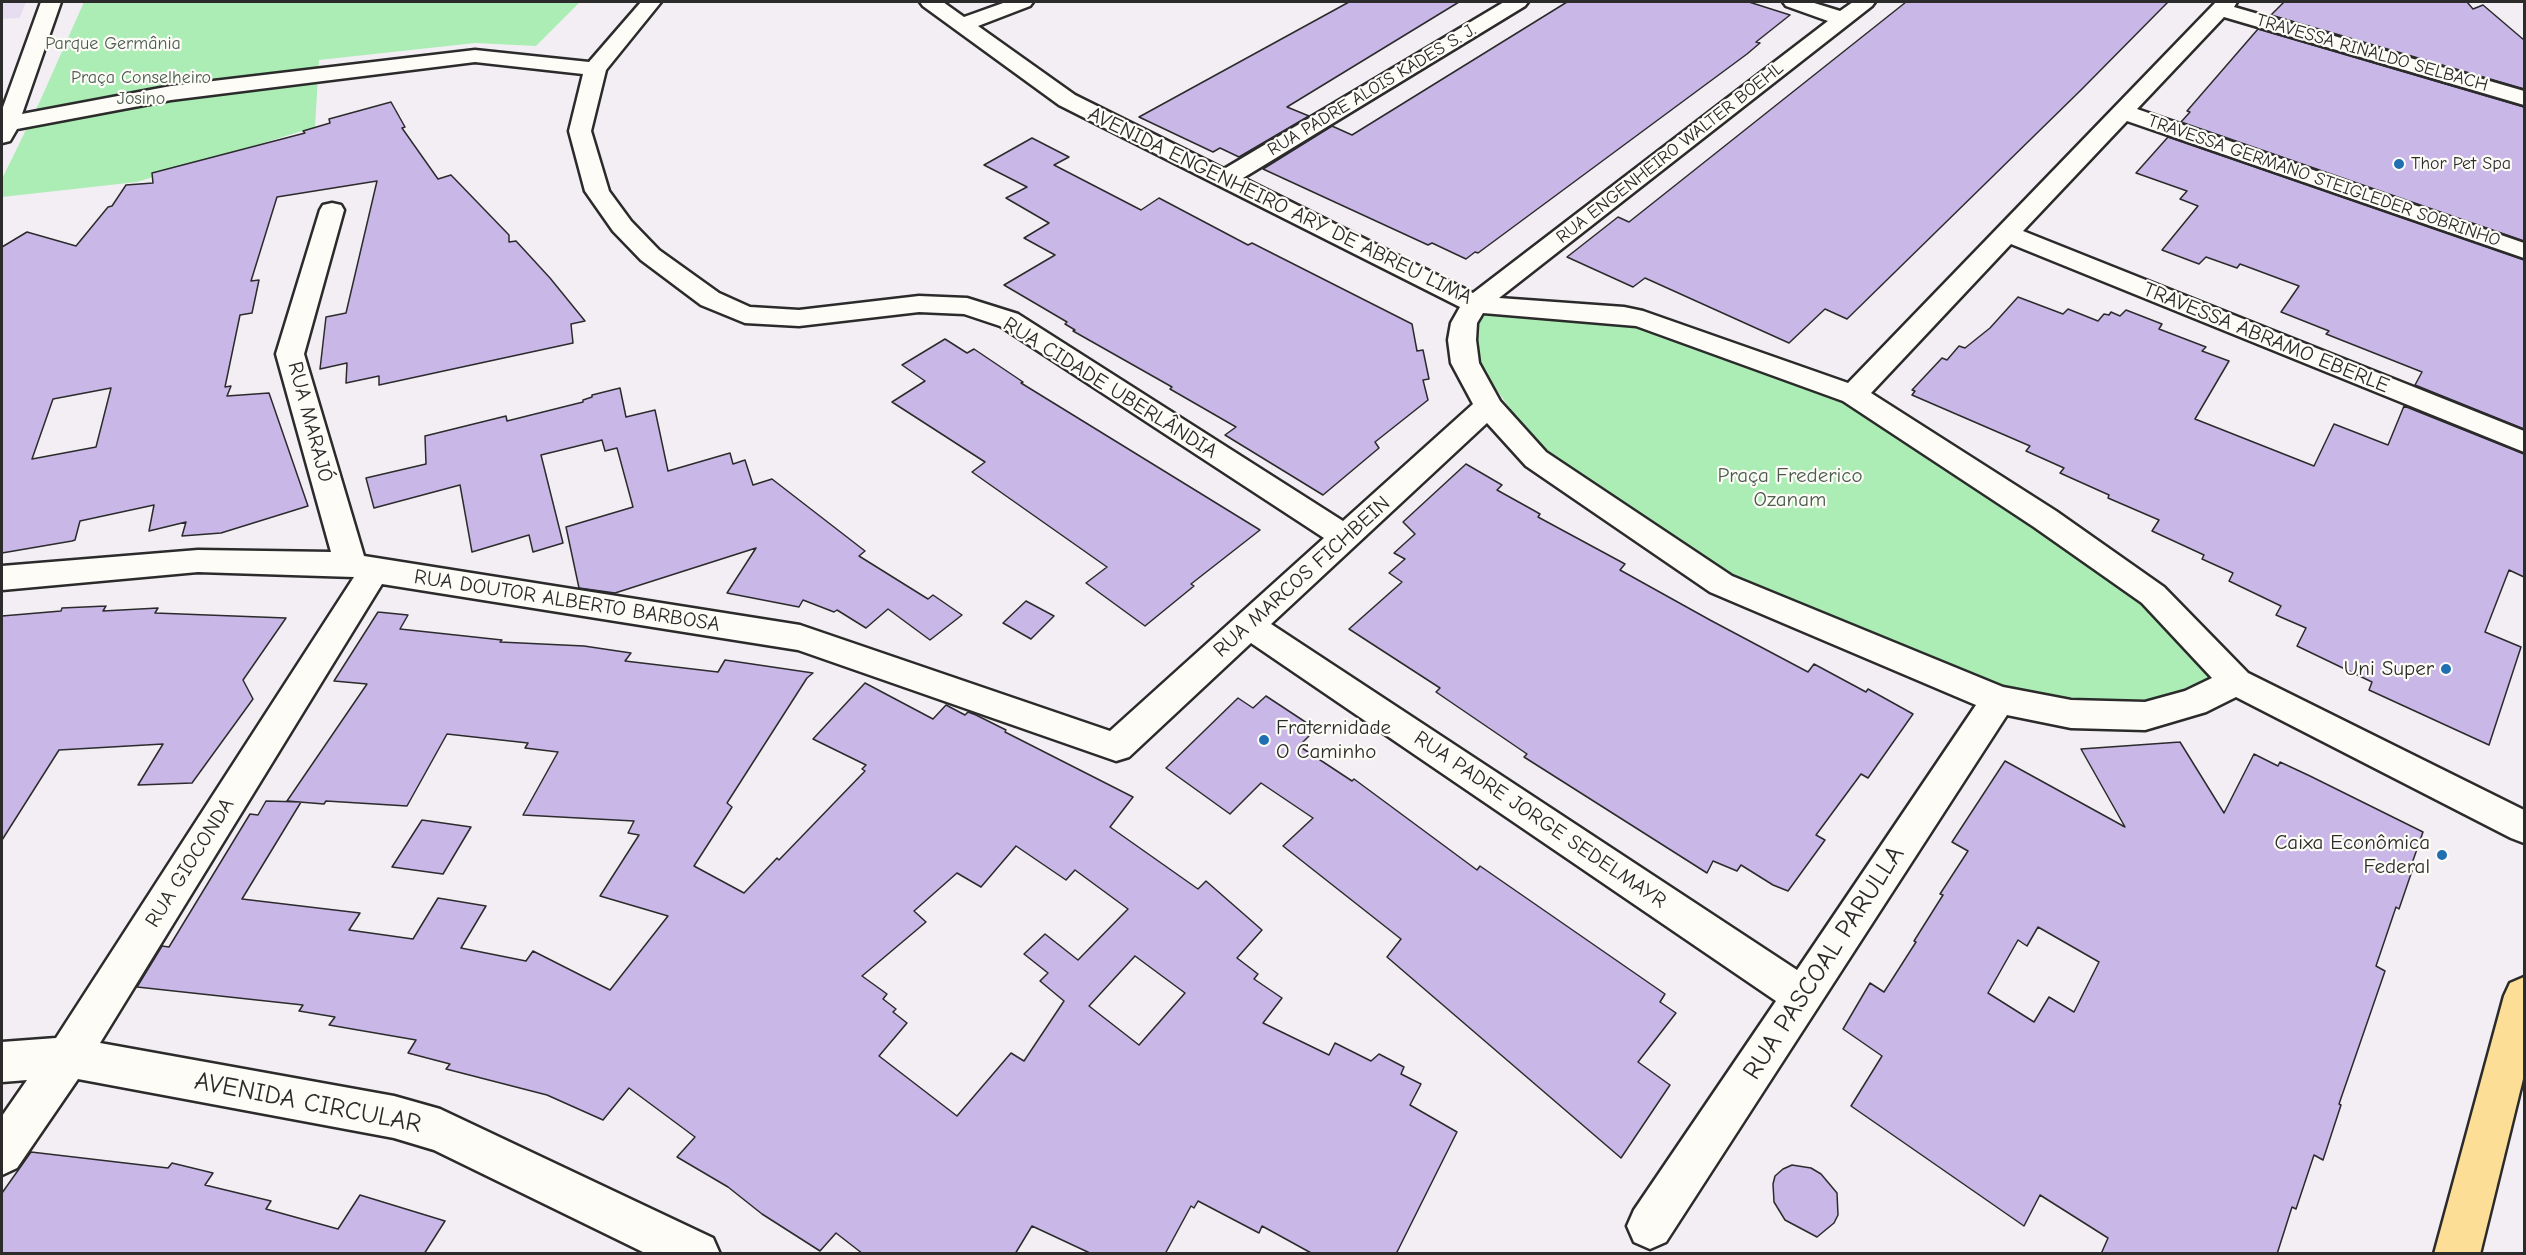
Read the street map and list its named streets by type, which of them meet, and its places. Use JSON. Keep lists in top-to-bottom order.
{
  "streets": {
    "street": [
      "TRAVESSA RINALDO SELBACH",
      "RUA PADRE ALOIS KADES S. J.",
      "RUA ENGENHEIRO WALTER BOEHL",
      "TRAVESSA GERMANO STEIGLEDER SOBRINHO",
      "AVENIDA ENGENHEIRO ARY DE ABREU LIMA",
      "TRAVESSA ABRAMO EBERLE",
      "RUA CIDADE UBERLÂNDIA",
      "RUA MARAJÓ",
      "RUA MARCOS FICHBEIN",
      "RUA DOUTOR ALBERTO BARBOSA",
      "RUA PADRE JORGE SEDELMAYR",
      "RUA GIOCONDA",
      "RUA PASCOAL PARULLA",
      "AVENIDA CIRCULAR"
    ]
  },
  "crossings": [
    ["RUA PADRE ALOIS KADES S. J.", "AVENIDA ENGENHEIRO ARY DE ABREU LIMA"],
    ["RUA ENGENHEIRO WALTER BOEHL", "AVENIDA ENGENHEIRO ARY DE ABREU LIMA"],
    ["RUA CIDADE UBERLÂNDIA", "RUA MARCOS FICHBEIN"],
    ["RUA MARAJÓ", "RUA DOUTOR ALBERTO BARBOSA"],
    ["RUA MARAJÓ", "RUA GIOCONDA"],
    ["RUA MARCOS FICHBEIN", "RUA DOUTOR ALBERTO BARBOSA"],
    ["RUA MARCOS FICHBEIN", "RUA PADRE JORGE SEDELMAYR"],
    ["RUA DOUTOR ALBERTO BARBOSA", "RUA GIOCONDA"],
    ["RUA PADRE JORGE SEDELMAYR", "RUA PASCOAL PARULLA"],
    ["RUA GIOCONDA", "AVENIDA CIRCULAR"]
  ],
  "parks": ["Parque Germânia", "Praça Conselheiro Josino", "Praça Frederico Ozanam"],
  "places": [
    "Thor Pet Spa",
    "Uni Super",
    "Fraternidade O Caminho",
    "Caixa Econômica Federal"
  ]
}
